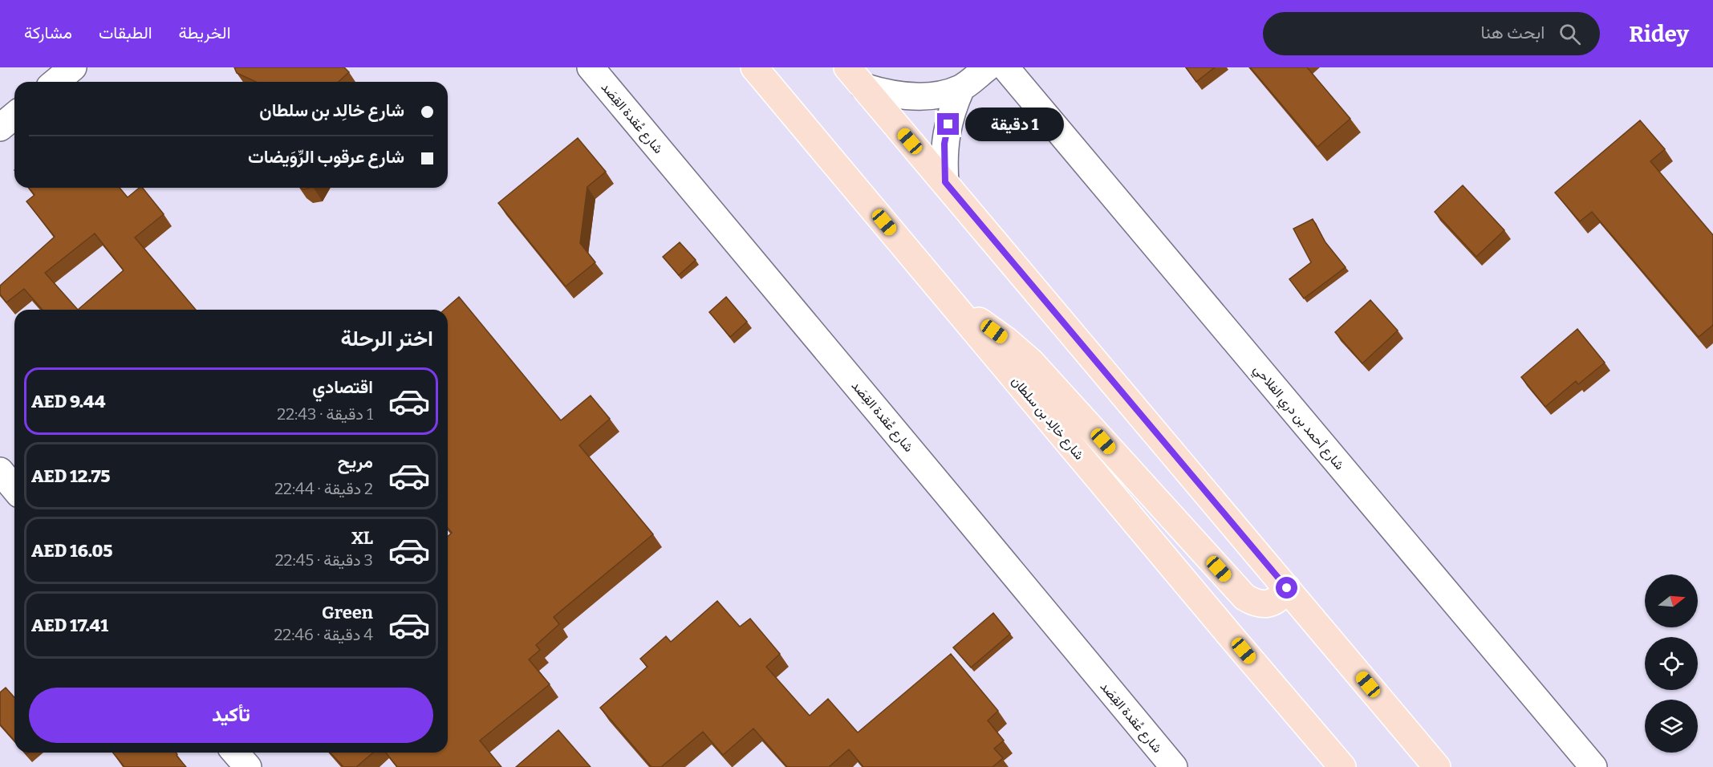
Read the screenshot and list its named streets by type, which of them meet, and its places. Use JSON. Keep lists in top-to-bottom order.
{
  "streets": {
    "main road": ["شارع خالِد بن سلطان"],
    "street": ["شارع عُقدة القِصَد", "شارع أحمد بن دري الفلاحي"]
  },
  "north": "right",
  "page": {
    "header": "Ridey",
    "search": "ابحث هنا",
    "nav": ["الخريطة", "الطبقات", "مشاركة"],
    "banner": ["شارع خالِد بن سلطان", "شارع عرقوب الرِّوَيضات"],
    "bubble": "1 دقيقة",
    "heading": "اختر الرحلة",
    "list": [
      {
        "name": "اقتصادي",
        "note": "1 دقيقة · 22:43",
        "value": "AED 9.44"
      },
      {
        "name": "مريح",
        "note": "2 دقيقة · 22:44",
        "value": "AED 12.75"
      },
      {
        "name": "XL",
        "note": "3 دقيقة · 22:45",
        "value": "AED 16.05"
      },
      {
        "name": "Green",
        "note": "4 دقيقة · 22:46",
        "value": "AED 17.41"
      }
    ],
    "buttons": "تأكيد"
  }
}
